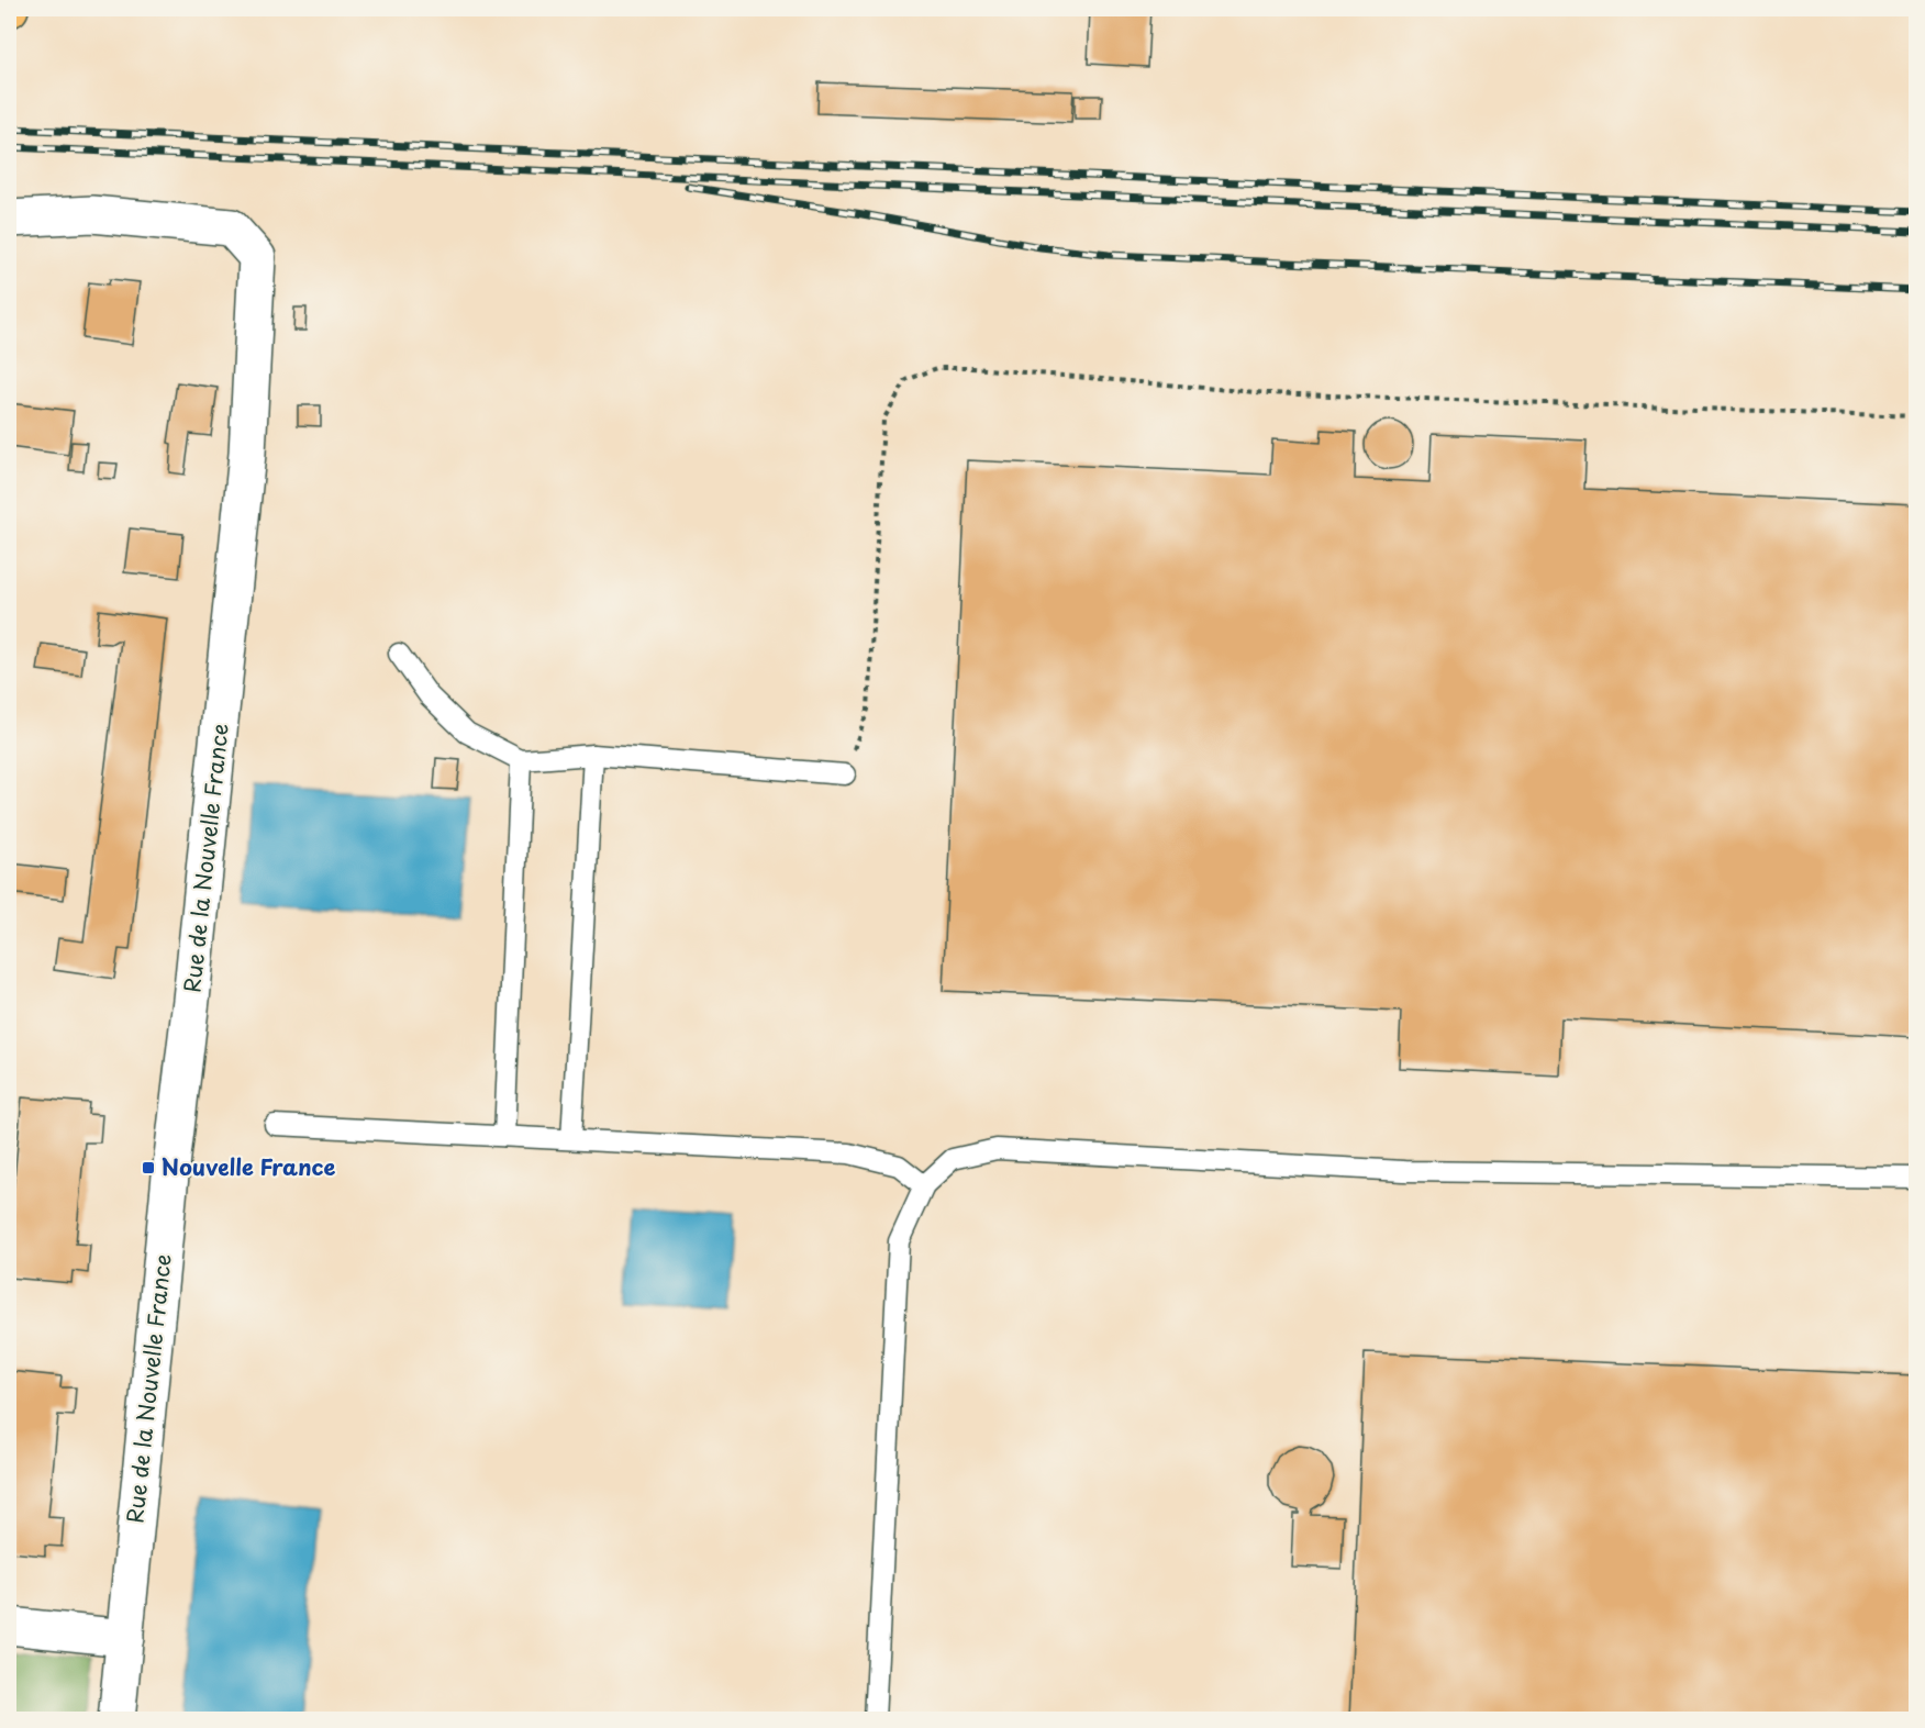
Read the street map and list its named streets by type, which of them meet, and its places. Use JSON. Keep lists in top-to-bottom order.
{
  "streets": {
    "street": ["Rue de la Nouvelle France"]
  },
  "places": {
    "transit": ["Nouvelle France"]
  }
}
